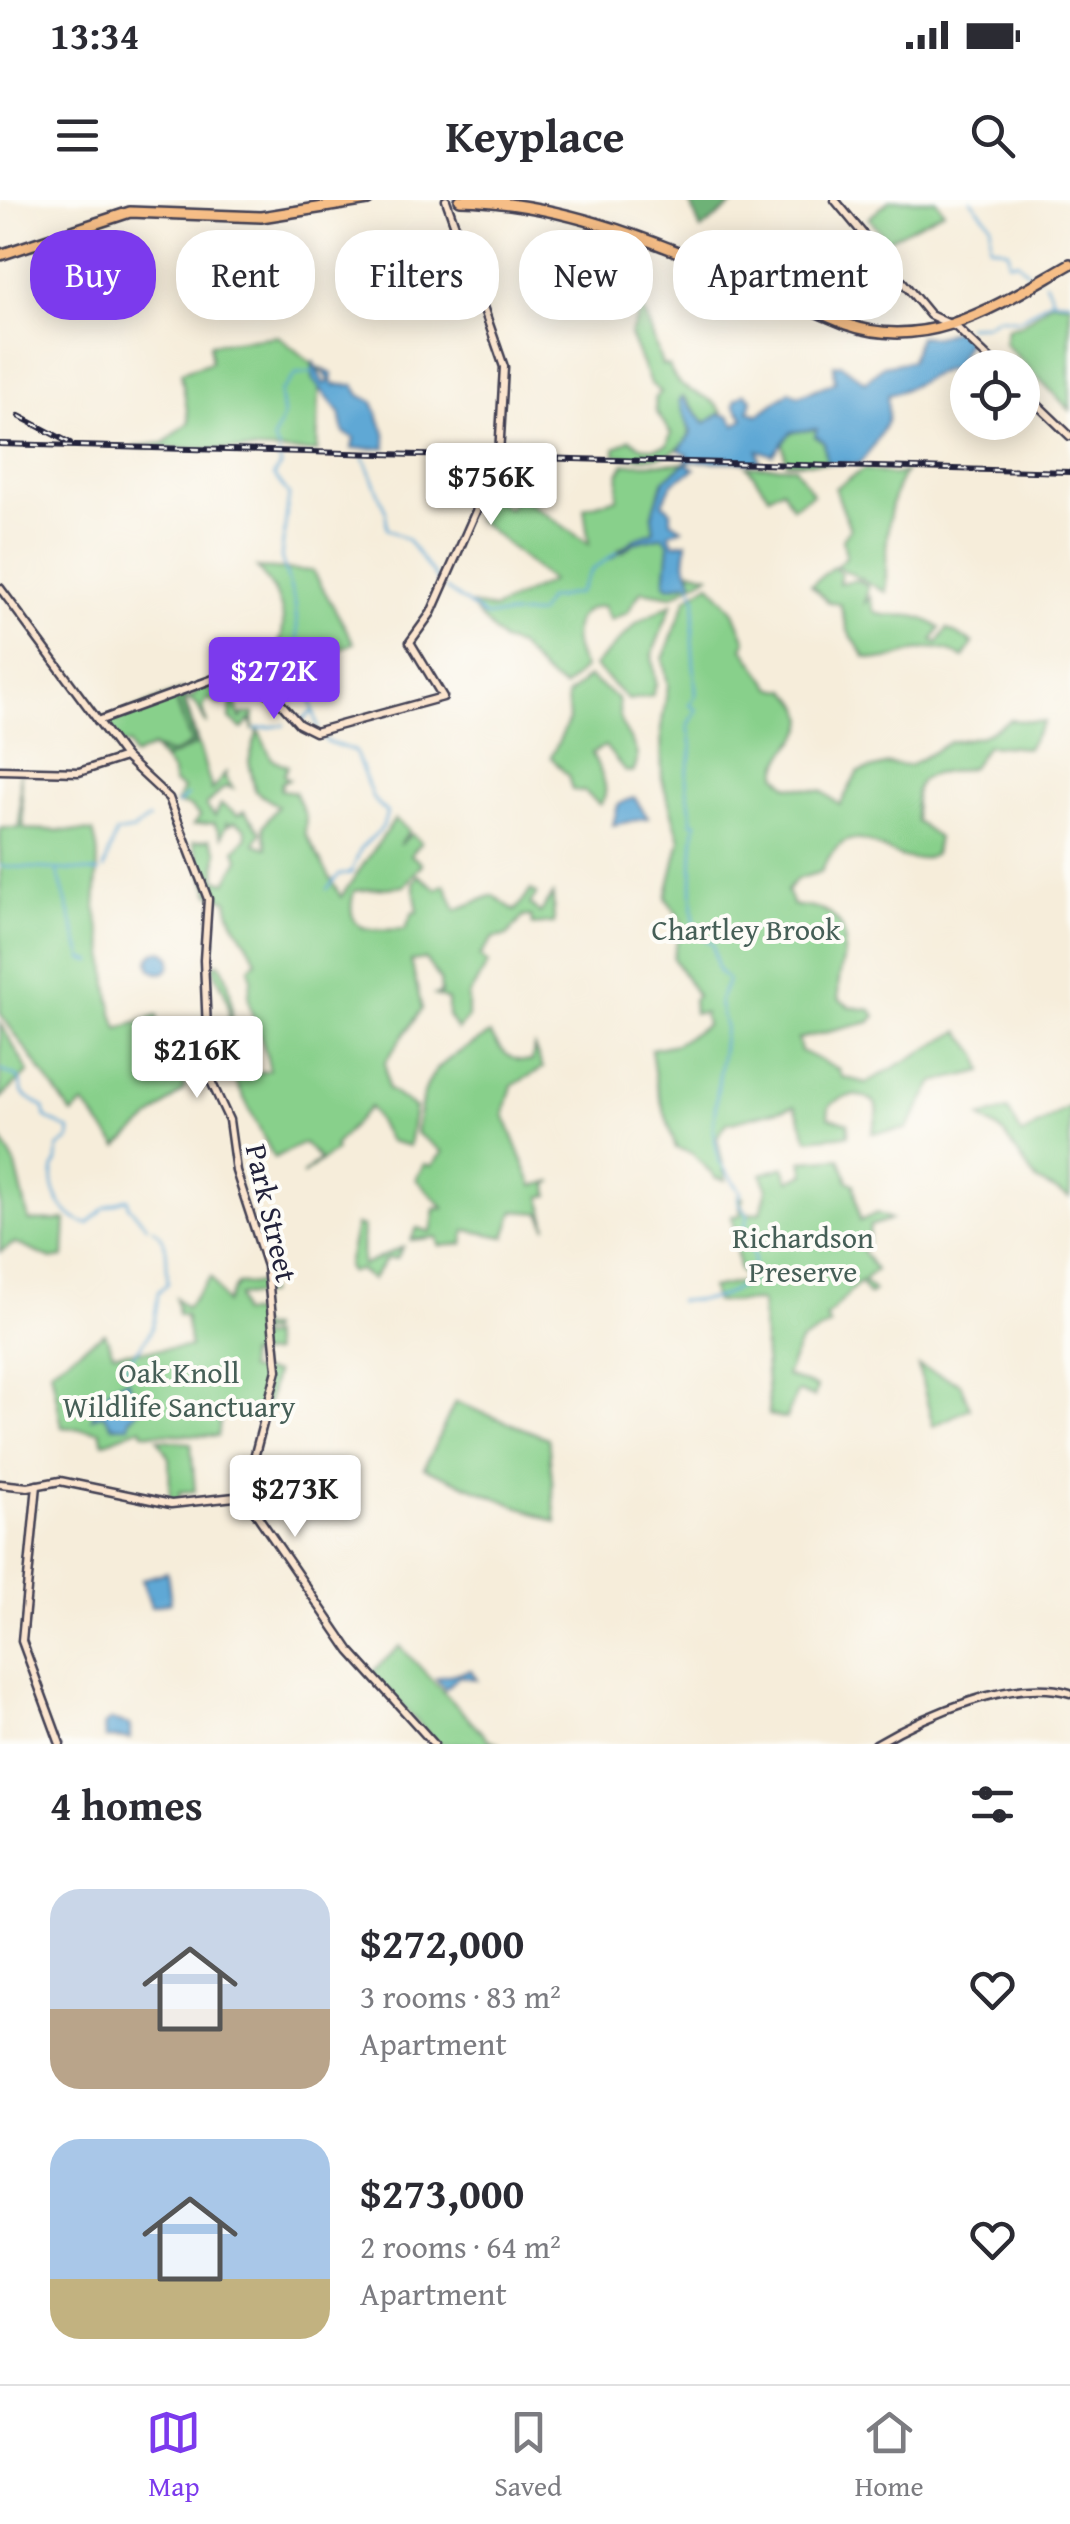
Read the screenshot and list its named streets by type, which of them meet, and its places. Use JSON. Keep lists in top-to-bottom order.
{
  "streets": {
    "main road": ["Park Street"]
  },
  "parks": ["Chartley Brook", "Richardson Preserve", "Oak Knoll Wildlife Sanctuary"],
  "page": {
    "status": "13:34",
    "header": "Keyplace",
    "chip": [
      "Buy",
      "Rent",
      "Filters",
      "New",
      "Apartment"
    ],
    "price": [
      "$756K",
      "$272K",
      "$216K",
      "$273K"
    ],
    "heading": "4 homes",
    "list": [
      {
        "name": "$272,000",
        "note": "3 rooms · 83 m² · Apartment"
      },
      {
        "name": "$273,000",
        "note": "2 rooms · 64 m² · Apartment"
      }
    ],
    "tabs": ["Map", "Saved", "Home"]
  }
}
